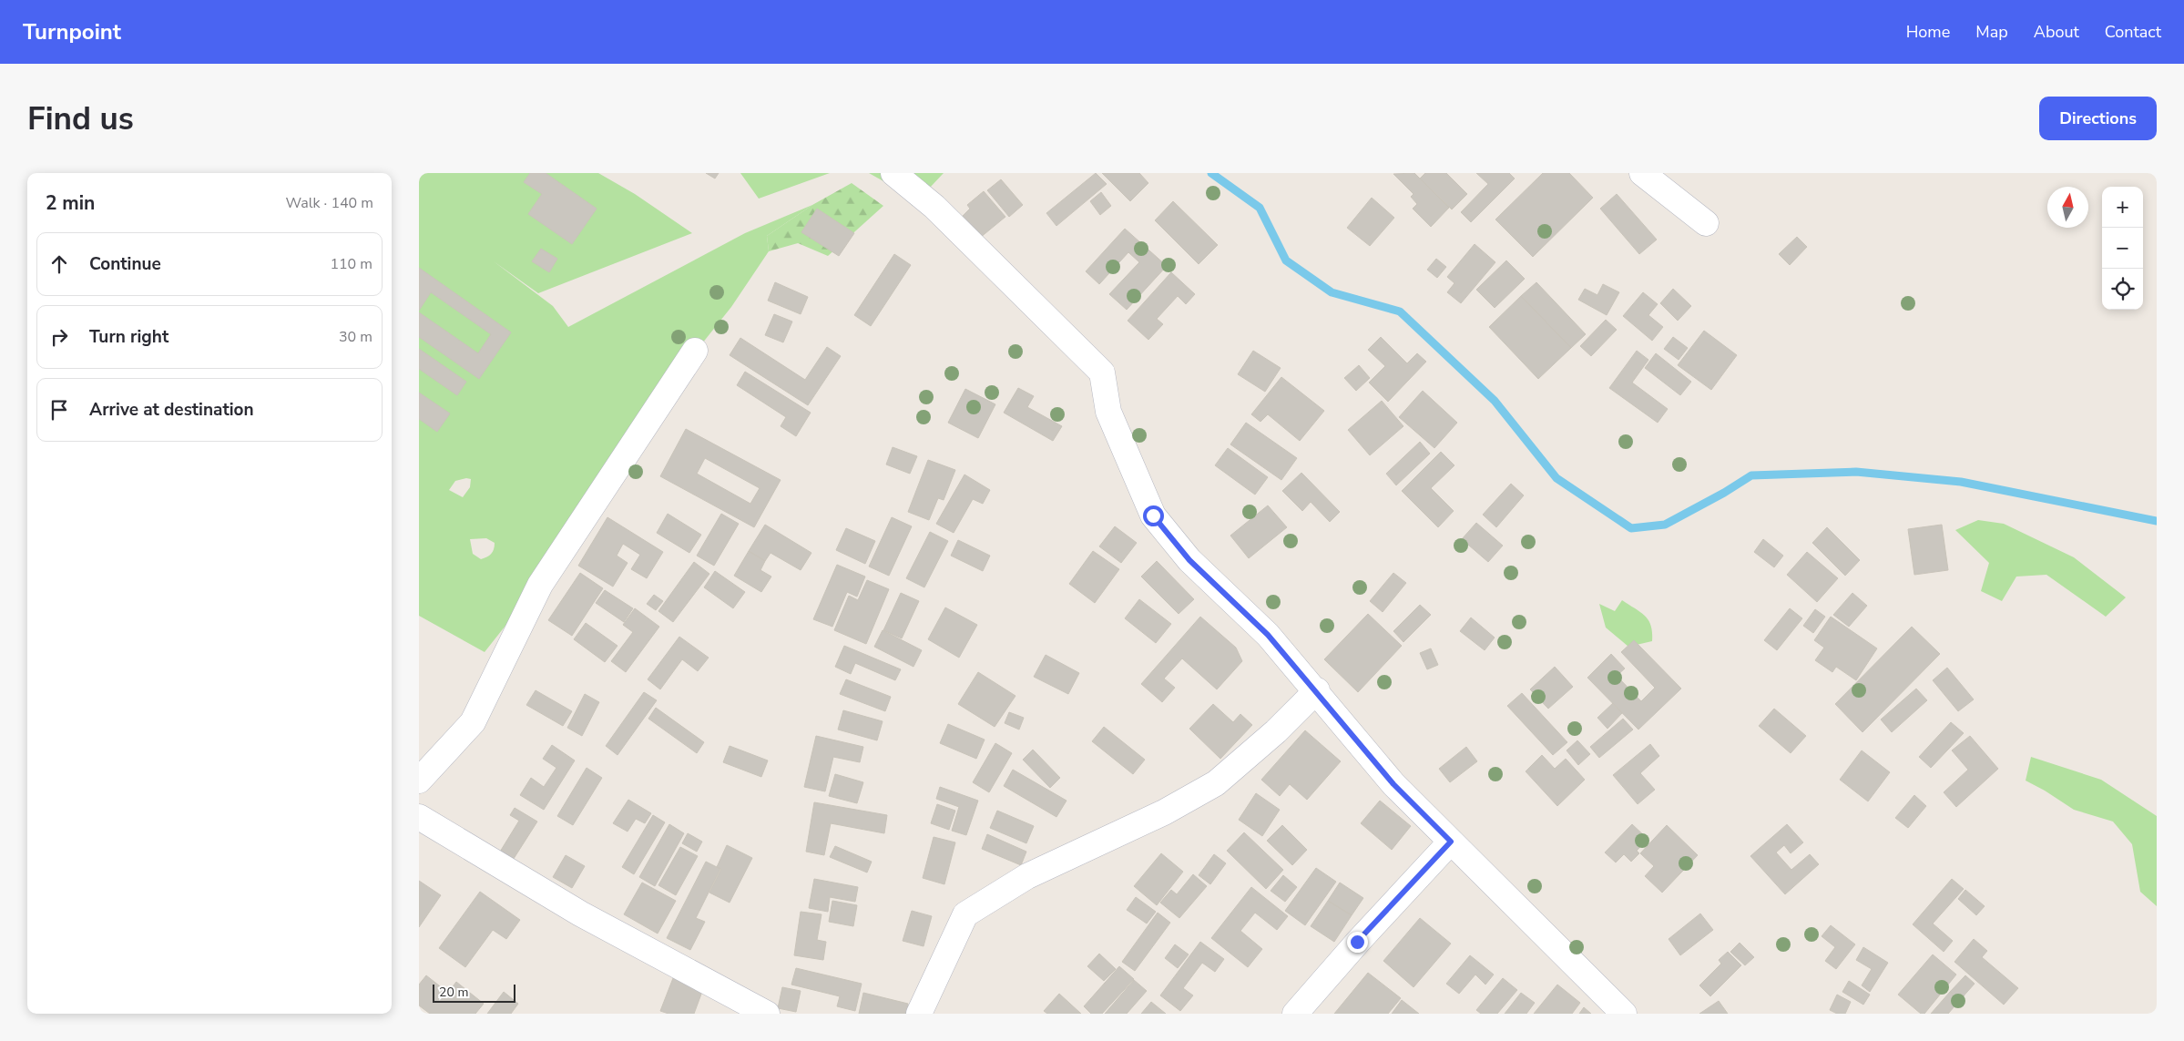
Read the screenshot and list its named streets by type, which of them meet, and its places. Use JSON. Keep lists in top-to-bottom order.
{
  "scale_bar": "20 m",
  "north": "top",
  "page": {
    "header": "Turnpoint",
    "nav": [
      "Home",
      "Map",
      "About",
      "Contact"
    ],
    "buttons": "Directions",
    "title": "Find us",
    "heading": ["2 min", "Walk · 140 m"],
    "map_buttons": ["+", "−"],
    "list": [
      ["Continue", "110 m"],
      ["Turn right", "30 m"],
      "Arrive at destination"
    ],
    "scale": "20 m"
  }
}
